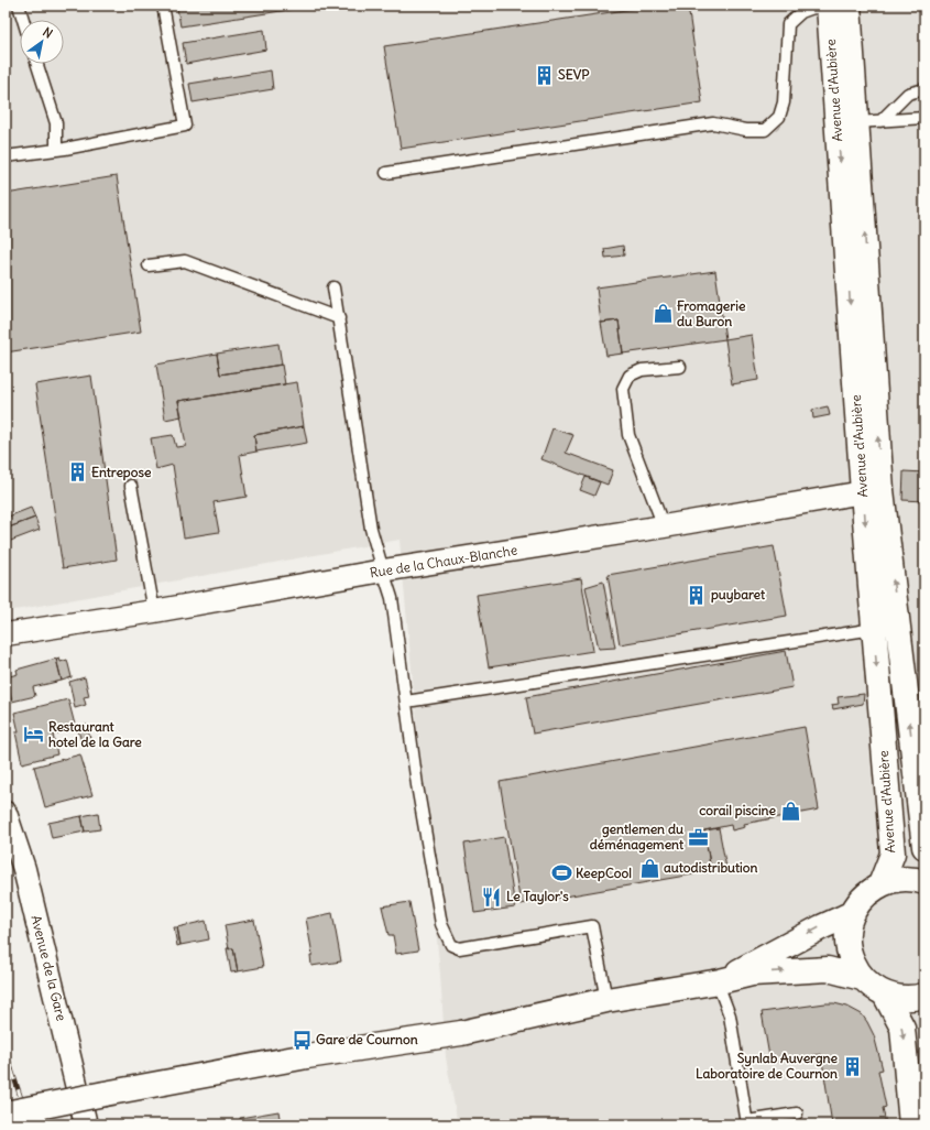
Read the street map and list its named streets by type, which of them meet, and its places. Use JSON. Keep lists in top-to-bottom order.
{
  "streets": {
    "main road": ["Avenue d'Aubière"],
    "street": ["Rue de la Chaux-Blanche", "Avenue de la Gare"]
  },
  "crossings": [
    ["Avenue d'Aubière", "Rue de la Chaux-Blanche"]
  ],
  "places": {
    "building": [
      "SEVP",
      "Entrepose",
      "puybaret",
      "Synlab Auvergne Laboratoire de Cournon"
    ],
    "shop": ["Fromagerie du Buron", "corail piscine", "autodistribution"],
    "hotel": ["Restaurant hotel de la Gare"],
    "office": ["gentlemen du déménagement"],
    "sports": ["KeepCool"],
    "restaurant": ["Le Taylor's"],
    "bus stop": ["Gare de Cournon"]
  },
  "north": "top right"
}
